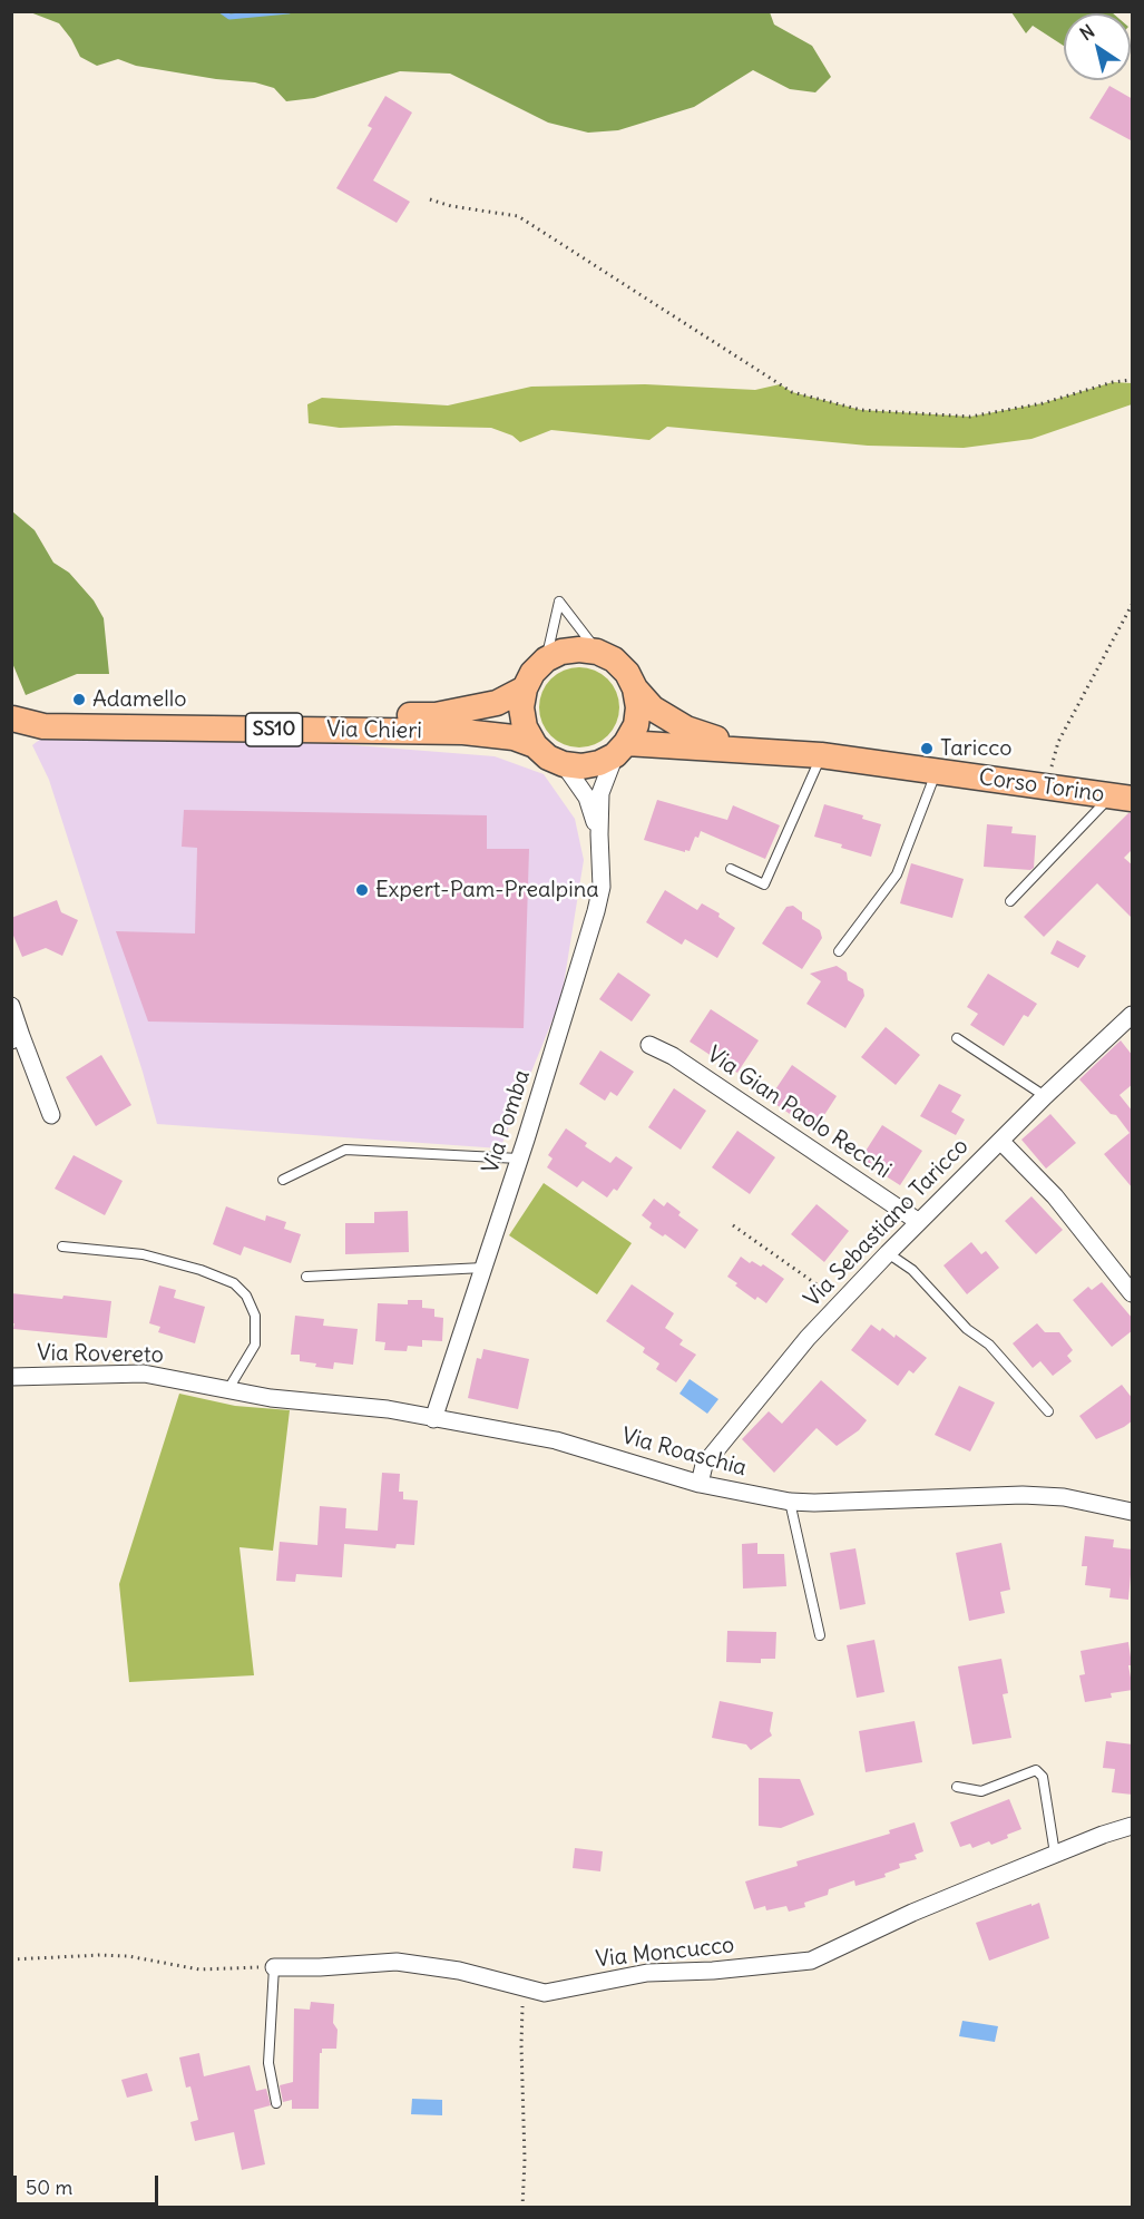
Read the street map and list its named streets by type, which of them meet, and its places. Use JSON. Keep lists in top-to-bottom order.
{
  "streets": {
    "main road": ["SS10", "Via Chieri", "Corso Torino"],
    "street": [
      "Via Gian Paolo Recchi",
      "Via Pomba",
      "Via Sebastiano Taricco",
      "Via Rovereto",
      "Via Roaschia",
      "Via Moncucco"
    ]
  },
  "crossings": [
    ["Via Chieri", "Via Pomba"],
    ["Via Gian Paolo Recchi", "Via Sebastiano Taricco"],
    ["Via Pomba", "Via Roaschia"],
    ["Via Sebastiano Taricco", "Via Roaschia"],
    ["Via Rovereto", "Via Roaschia"]
  ],
  "places": ["Adamello", "Taricco", "Expert-Pam-Prealpina"],
  "scale_bar": "50 m",
  "north": "top left"
}
